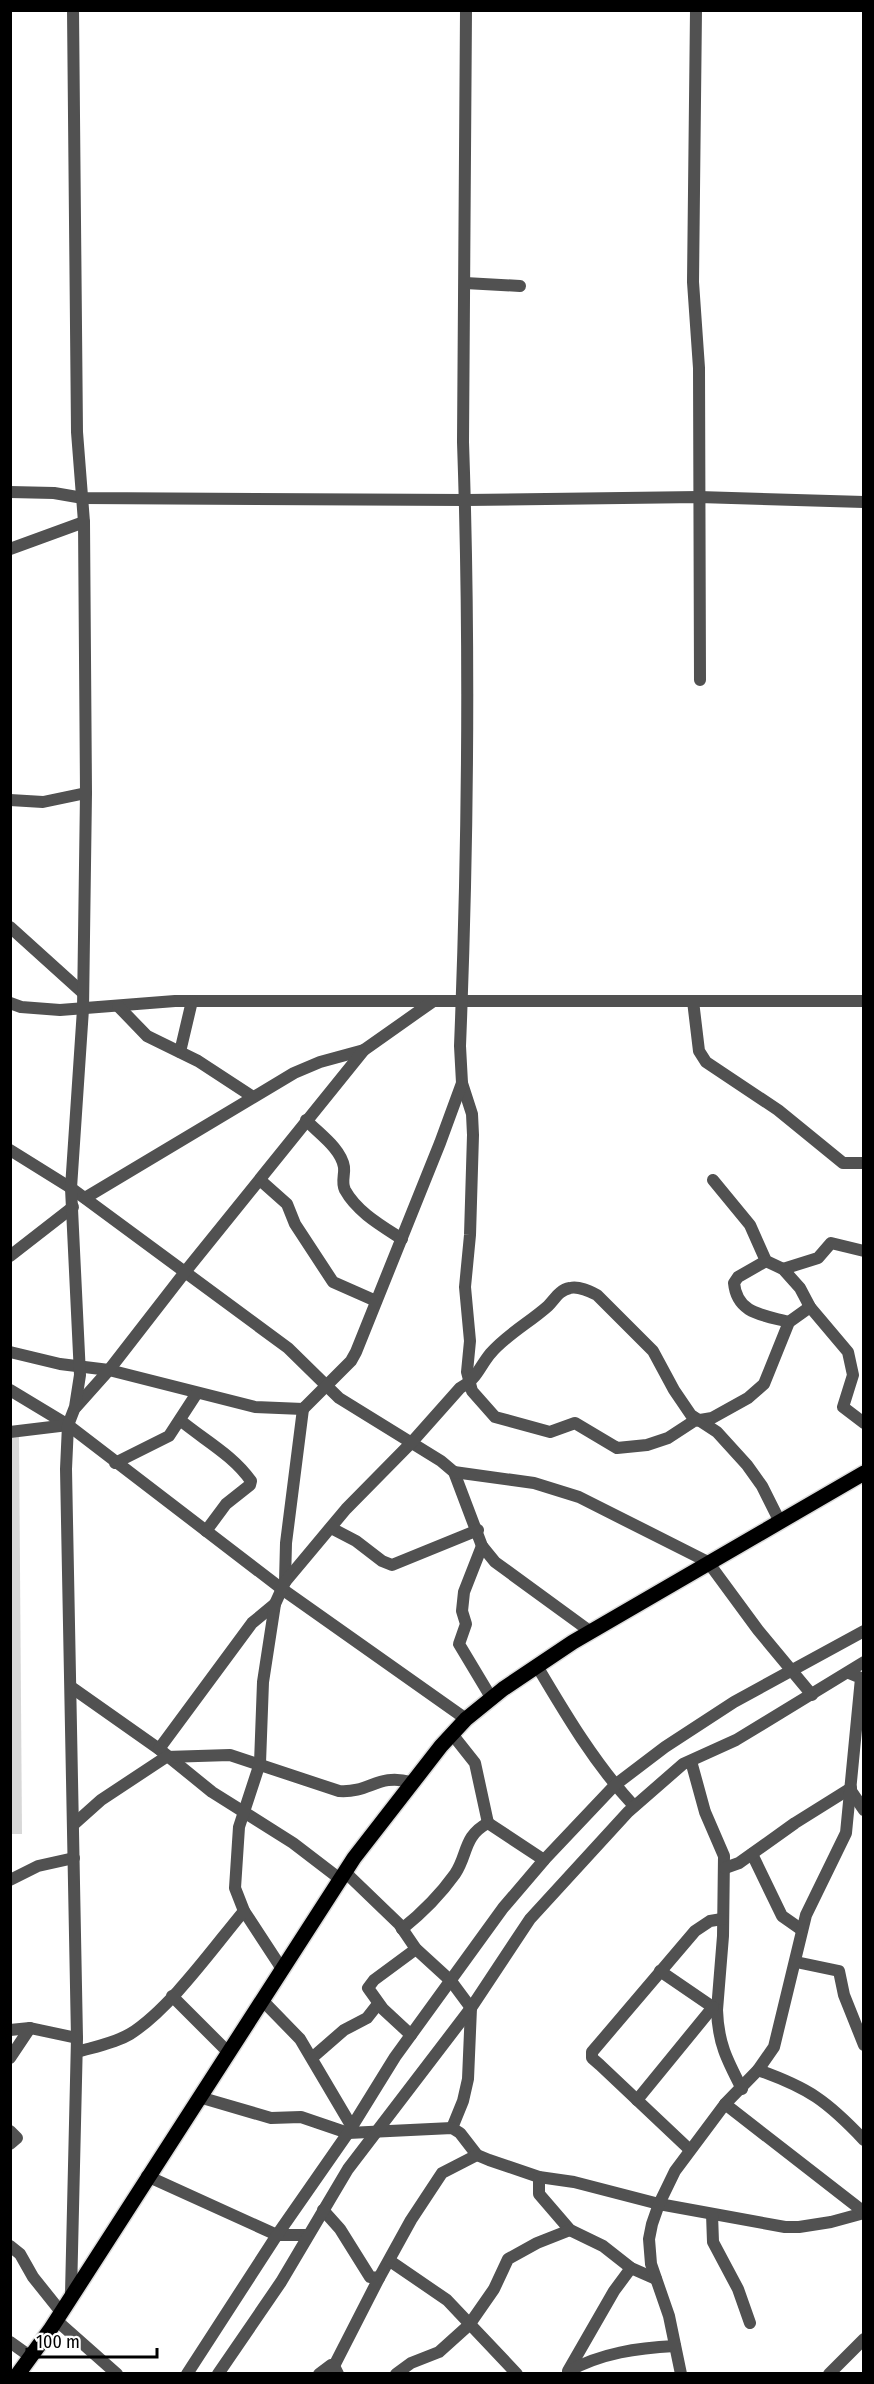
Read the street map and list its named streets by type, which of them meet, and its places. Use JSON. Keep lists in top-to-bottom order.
{
  "scale_bar": "100 m"
}
